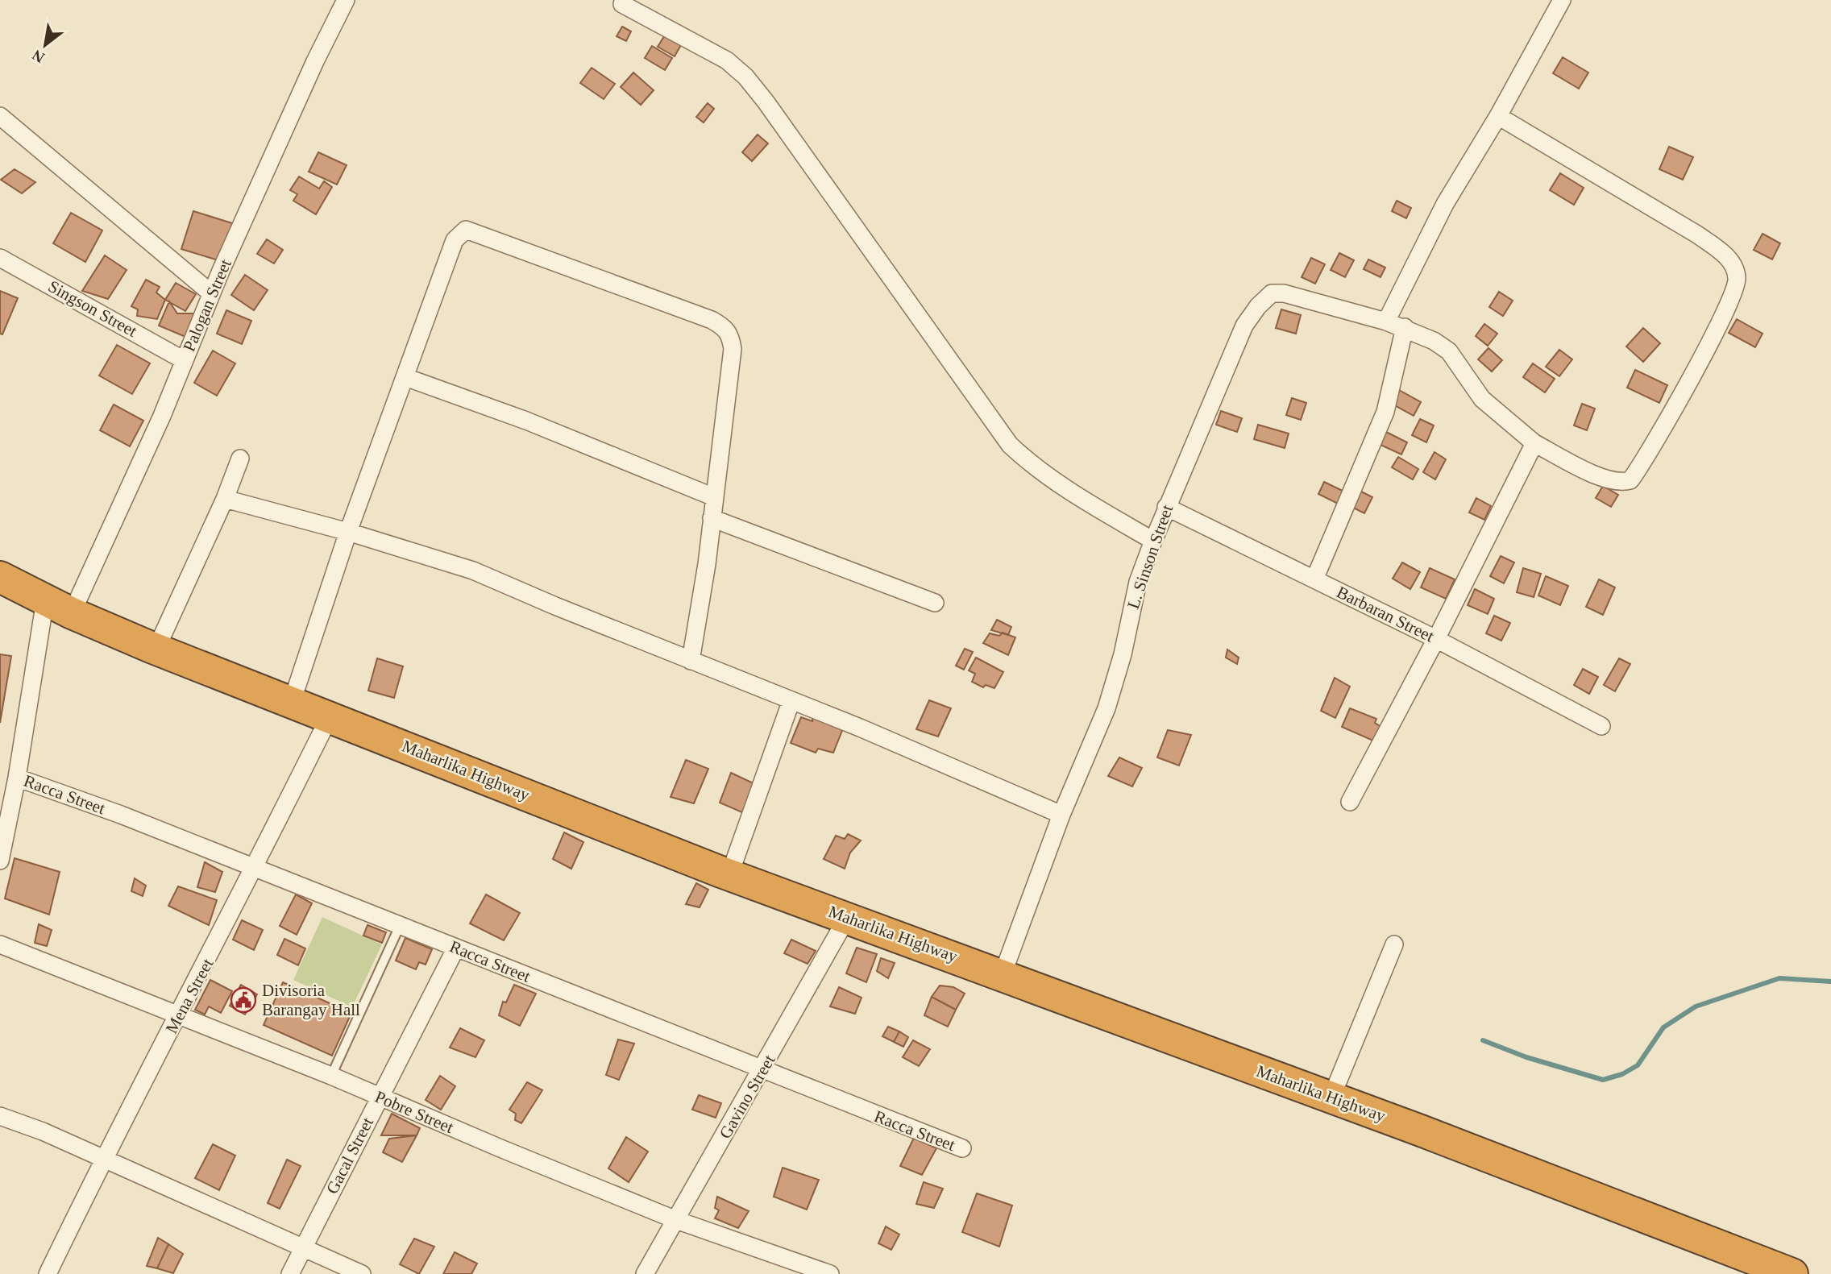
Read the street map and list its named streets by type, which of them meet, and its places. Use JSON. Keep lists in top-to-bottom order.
{
  "streets": {
    "highway": ["Maharlika Highway"],
    "street": [
      "Palogan Street",
      "Singson Street",
      "L. Sinson Street",
      "Barbaran Street",
      "Racca Street",
      "Mena Street",
      "Gavino Street",
      "Pobre Street",
      "Gacal Street"
    ]
  },
  "crossings": [
    ["Palogan Street", "Singson Street"],
    ["Palogan Street", "Maharlika Highway"],
    ["Palogan Street", "Racca Street"],
    ["L. Sinson Street", "Barbaran Street"],
    ["L. Sinson Street", "Maharlika Highway"],
    ["Maharlika Highway", "Mena Street"],
    ["Maharlika Highway", "Gavino Street"],
    ["Racca Street", "Mena Street"],
    ["Racca Street", "Gavino Street"],
    ["Racca Street", "Gacal Street"],
    ["Mena Street", "Pobre Street"],
    ["Gavino Street", "Pobre Street"],
    ["Pobre Street", "Gacal Street"]
  ],
  "places": {
    "public building": ["Divisoria Barangay Hall"]
  },
  "north": "bottom left"
}
